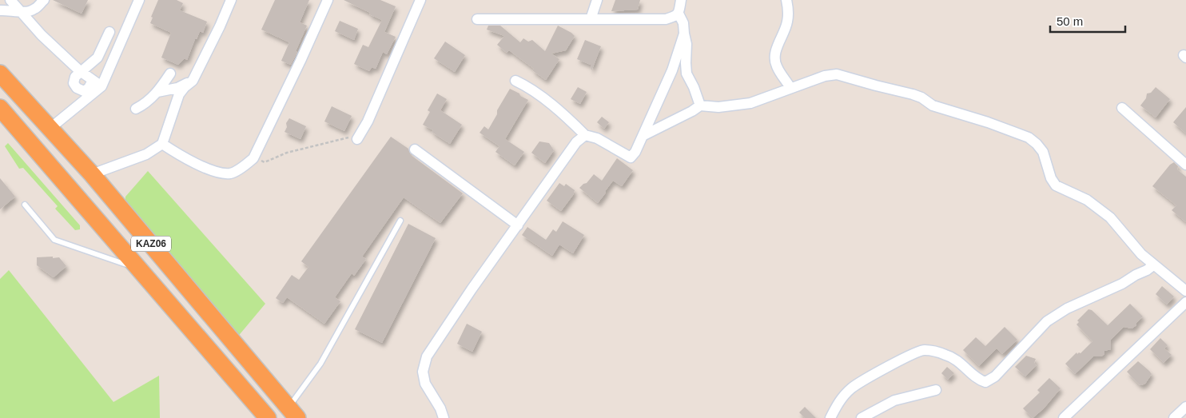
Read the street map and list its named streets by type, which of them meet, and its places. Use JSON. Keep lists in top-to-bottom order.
{
  "streets": {
    "highway": ["KАZ06"]
  },
  "scale_bar": "50 m"
}
